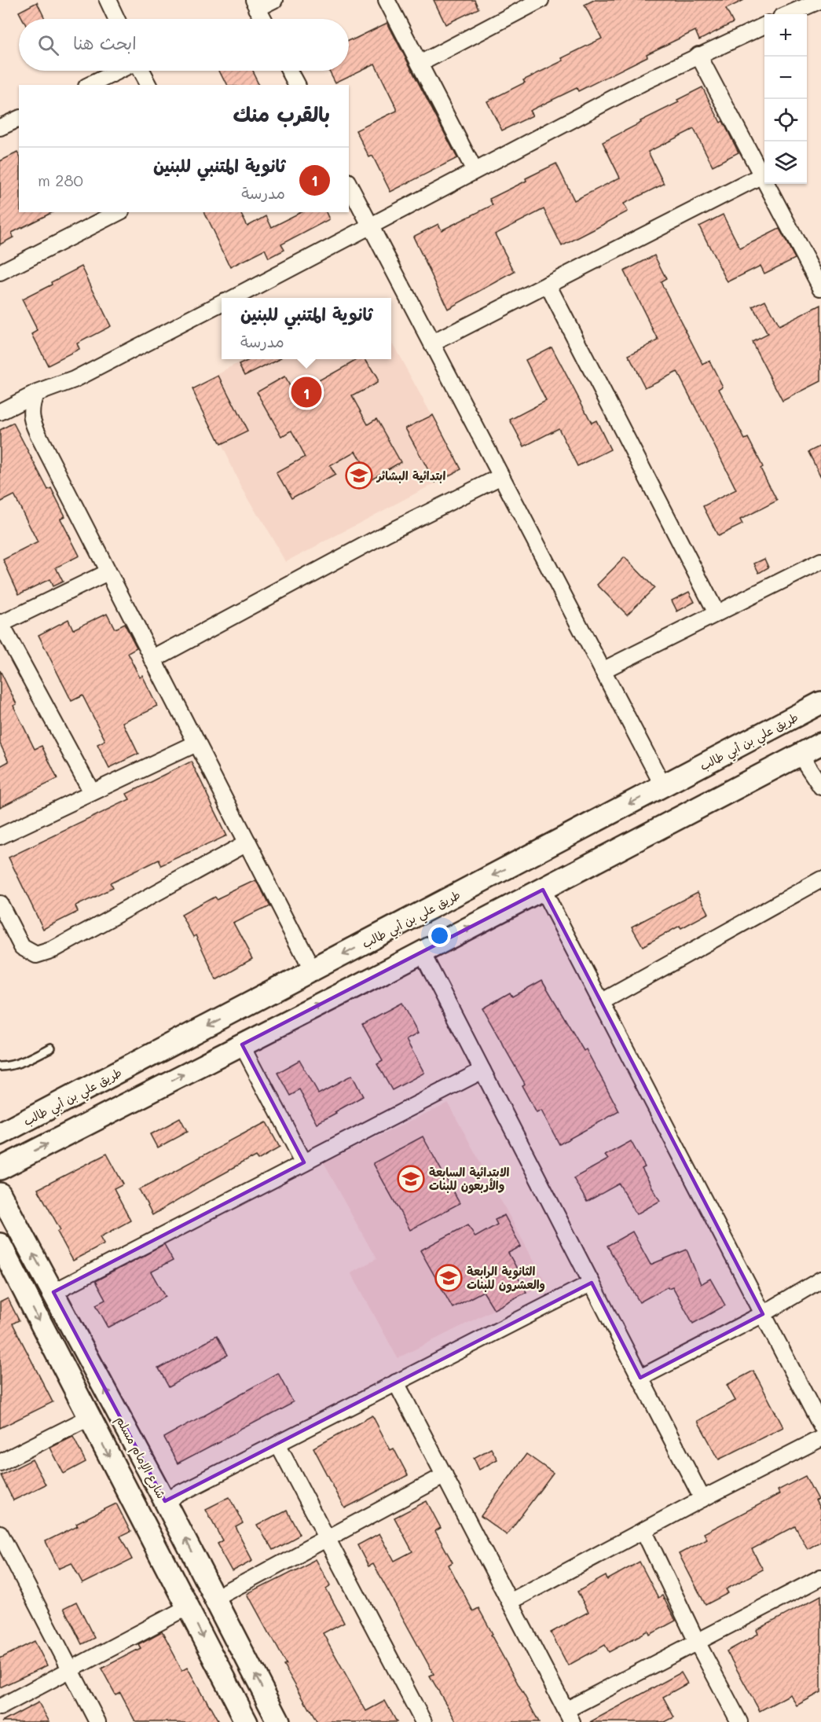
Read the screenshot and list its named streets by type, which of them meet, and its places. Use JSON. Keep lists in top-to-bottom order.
{
  "streets": {
    "main road": ["طريق علي بن أبي طالب", "شارع الإمام مسلم"]
  },
  "places": {
    "school or university": ["ابتدائية البشائر", "الابتدائية السابعة والأربعون للبنات", "الثانوية الرابعة والعشرون للبنات"]
  },
  "page": {
    "map_buttons": ["+", "−"],
    "search": "ابحث هنا",
    "heading": "بالقرب منك",
    "list": [
      {
        "mark": "1",
        "name": "ثانوية المتنبي للبنين",
        "note": "مدرسة",
        "value": "280 m"
      }
    ],
    "popup": ["ثانوية المتنبي للبنين", "مدرسة"],
    "pins": "1"
  }
}
